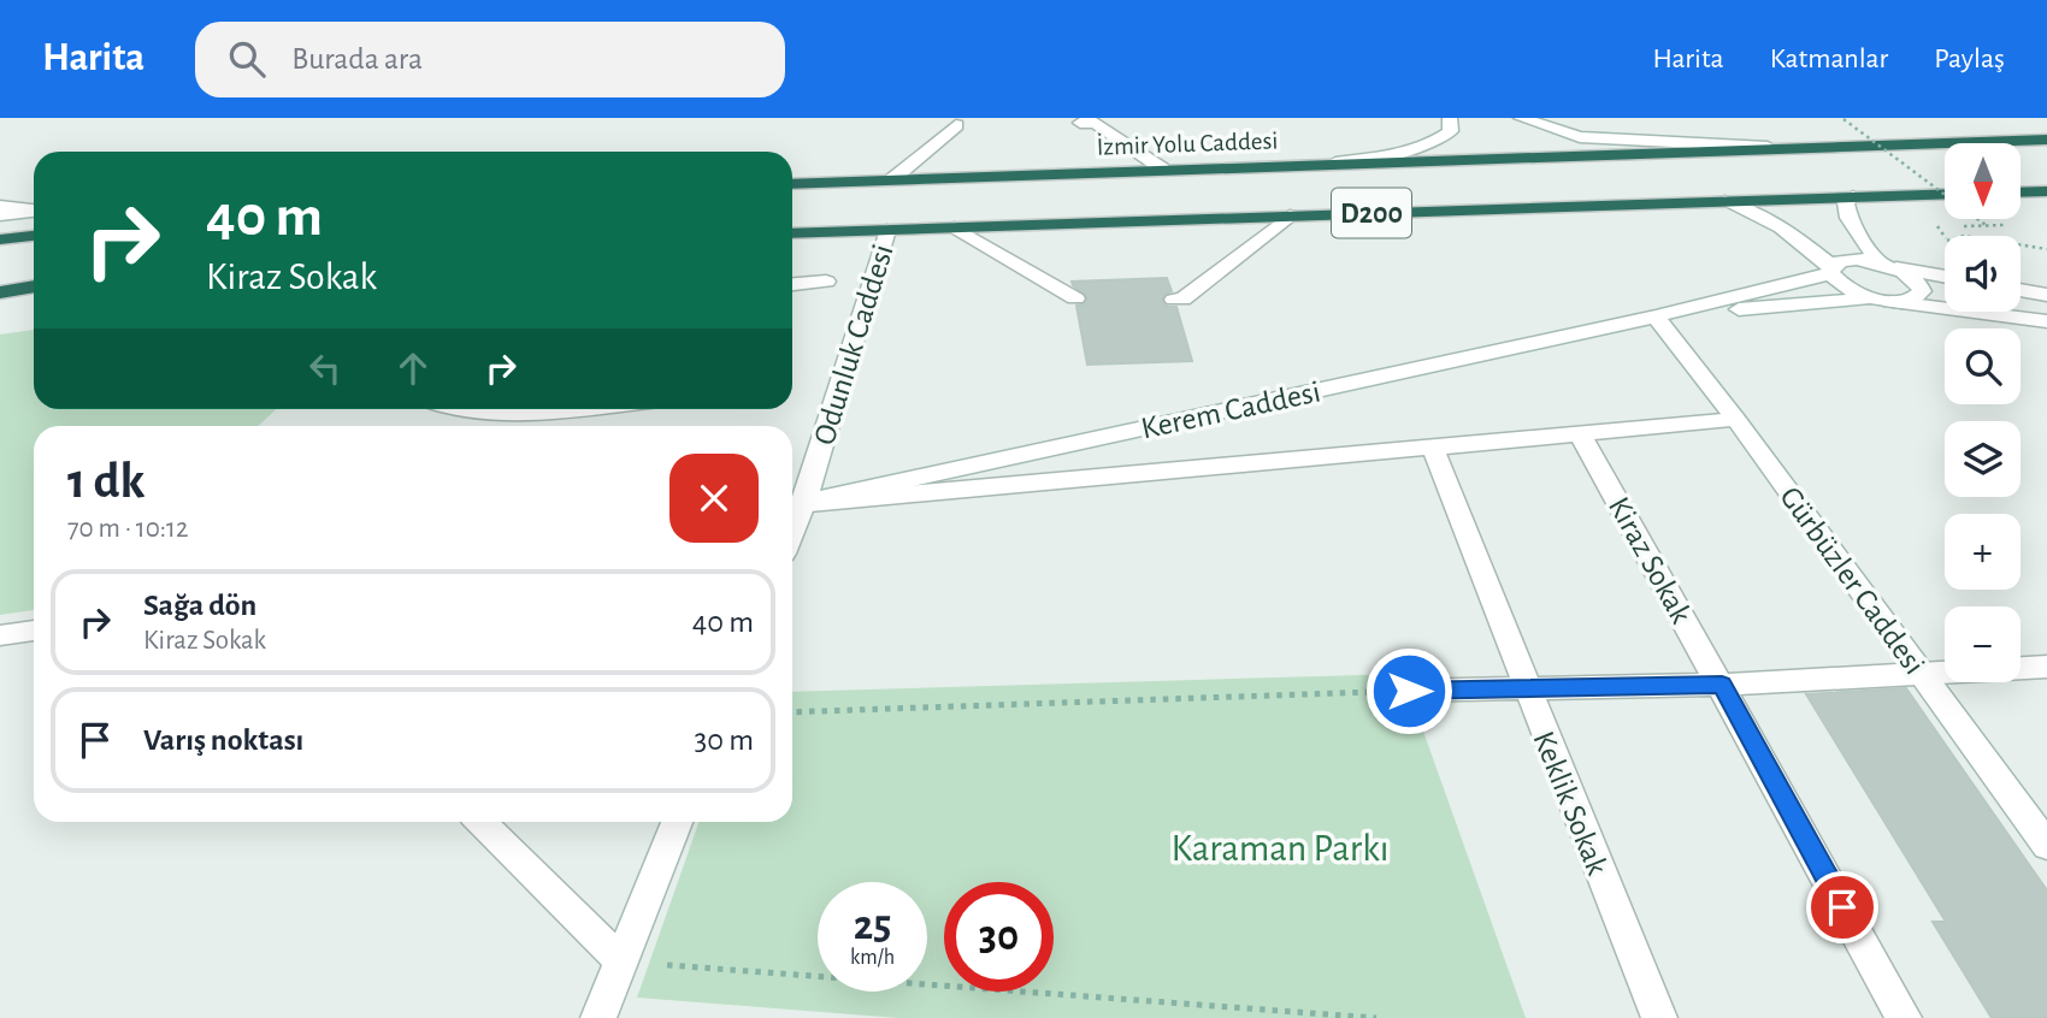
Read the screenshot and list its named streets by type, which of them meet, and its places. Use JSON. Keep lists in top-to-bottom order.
{
  "streets": {
    "highway": ["İzmir Yolu Caddesi", "D200"],
    "street": [
      "Odunluk Caddesi",
      "Kerem Caddesi",
      "Kiraz Sokak",
      "Gürbüzler Caddesi",
      "Keklik Sokak"
    ]
  },
  "crossings": [
    ["D200", "Odunluk Caddesi"],
    ["Odunluk Caddesi", "Kerem Caddesi"],
    ["Kerem Caddesi", "Gürbüzler Caddesi"]
  ],
  "parks": ["Karaman Parkı"],
  "north": "bottom",
  "page": {
    "header": "Harita",
    "search": "Burada ara",
    "nav": ["Harita", "Katmanlar", "Paylaş"],
    "map_buttons": ["+", "−"],
    "turn": ["40 m", "Kiraz Sokak"],
    "heading": ["1 dk", "70 m · 10:12"],
    "list": [
      {
        "name": "Sağa dön",
        "note": "Kiraz Sokak",
        "value": "40 m"
      },
      {
        "name": "Varış noktası",
        "value": "30 m"
      }
    ],
    "speed": "25 km/h",
    "limit": "30"
  }
}
